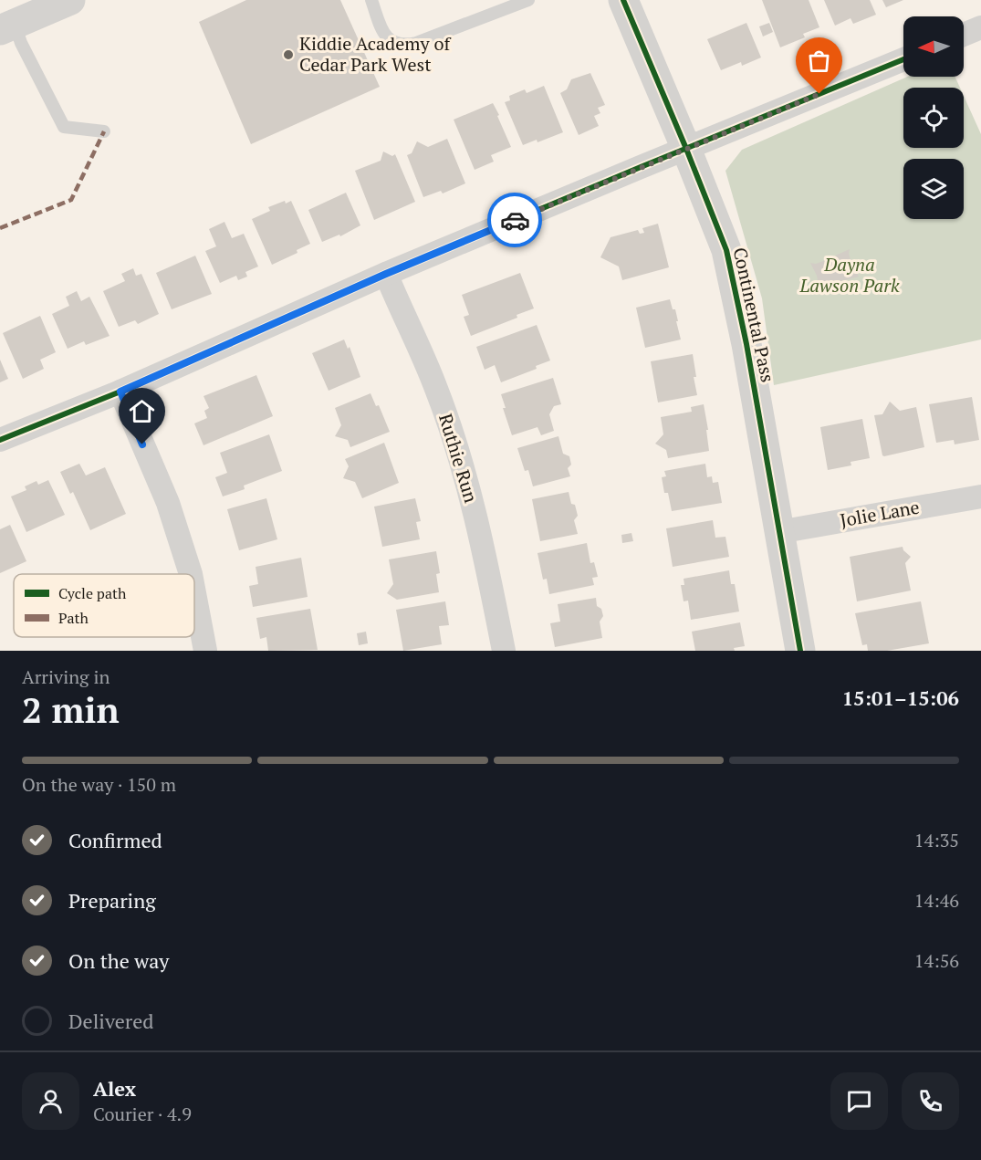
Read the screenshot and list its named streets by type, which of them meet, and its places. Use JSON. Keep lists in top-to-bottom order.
{
  "streets": {
    "street": ["Continental Pass", "Ruthie Run", "Jolie Lane"]
  },
  "crossings": [
    ["Continental Pass", "Jolie Lane"]
  ],
  "parks": ["Dayna Lawson Park"],
  "places": ["Kiddie Academy of Cedar Park West"],
  "legend": ["Cycle path", "Path"],
  "north": "left",
  "page": {
    "heading": ["2 min", "Arriving in", "15:01–15:06"],
    "panel": ["Alex", "Courier · 4.9"],
    "bar": "On the way · 150 m",
    "list": [
      ["Confirmed", "14:35"],
      ["Preparing", "14:46"],
      ["On the way", "14:56"],
      "Delivered"
    ]
  }
}
